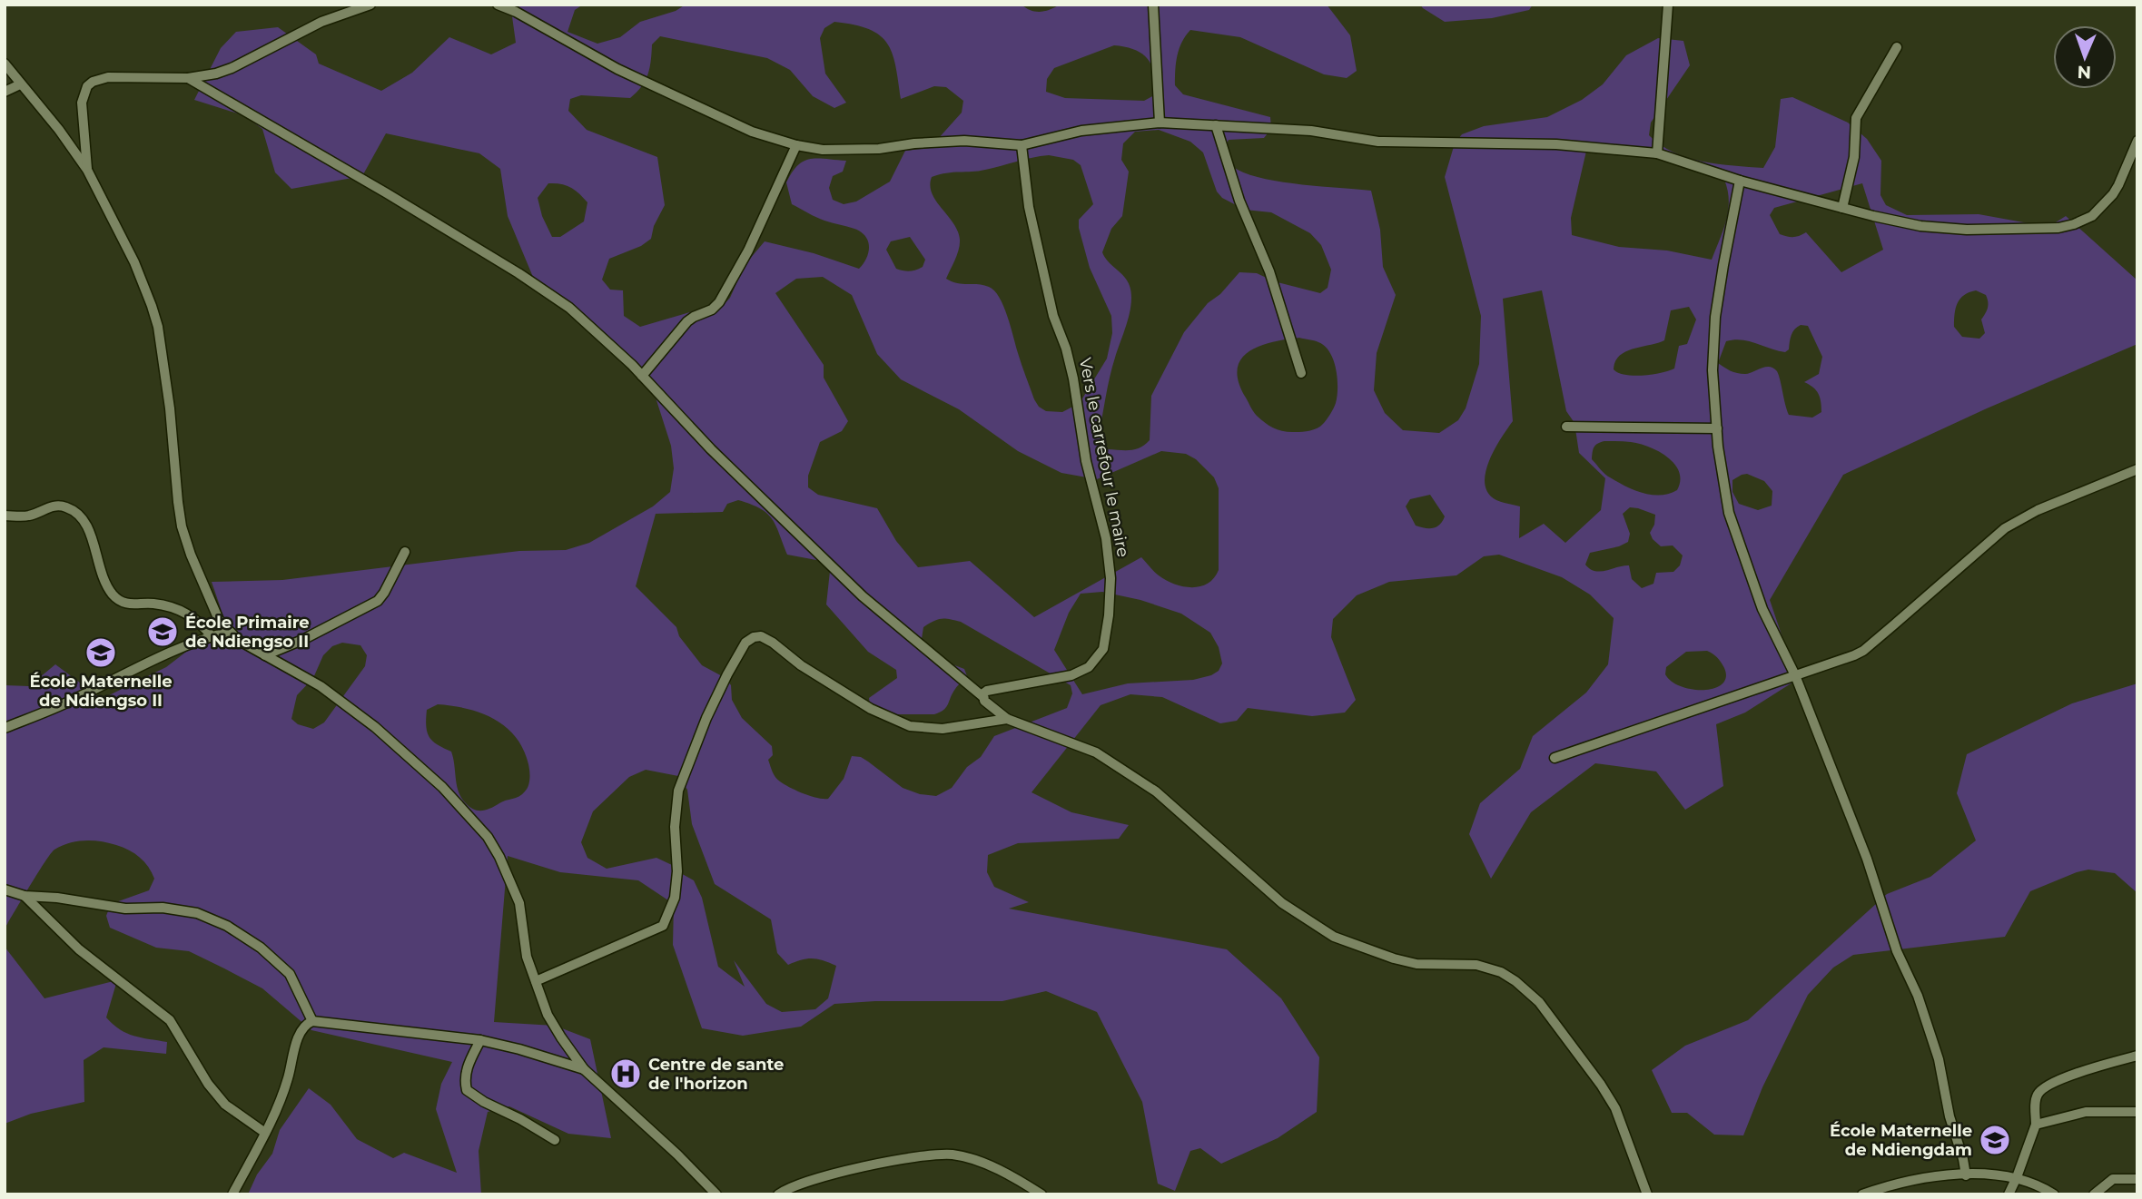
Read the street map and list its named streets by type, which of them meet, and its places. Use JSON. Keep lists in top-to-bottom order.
{
  "streets": {
    "street": ["Vers le carrefour le maire"]
  },
  "places": {
    "school or university": ["École Primaire de Ndiengso II", "École Maternelle de Ndiengso II", "École Maternelle de Ndiengdam"],
    "hospital": ["Centre de sante de l'horizon"]
  },
  "north": "bottom"
}
